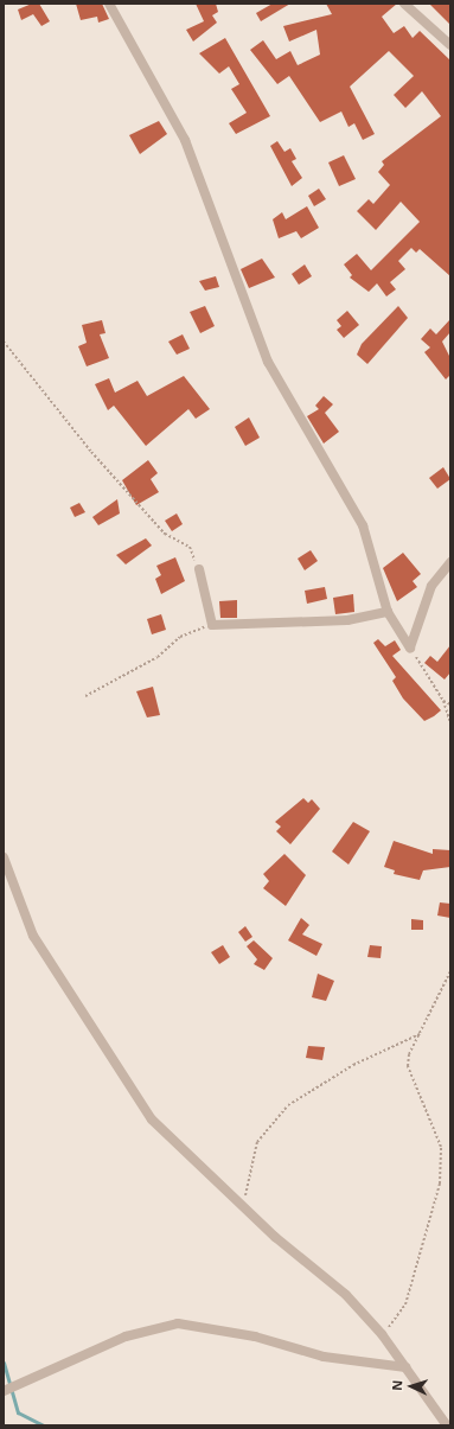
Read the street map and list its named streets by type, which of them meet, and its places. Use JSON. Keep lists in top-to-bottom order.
{
  "north": "left"
}
